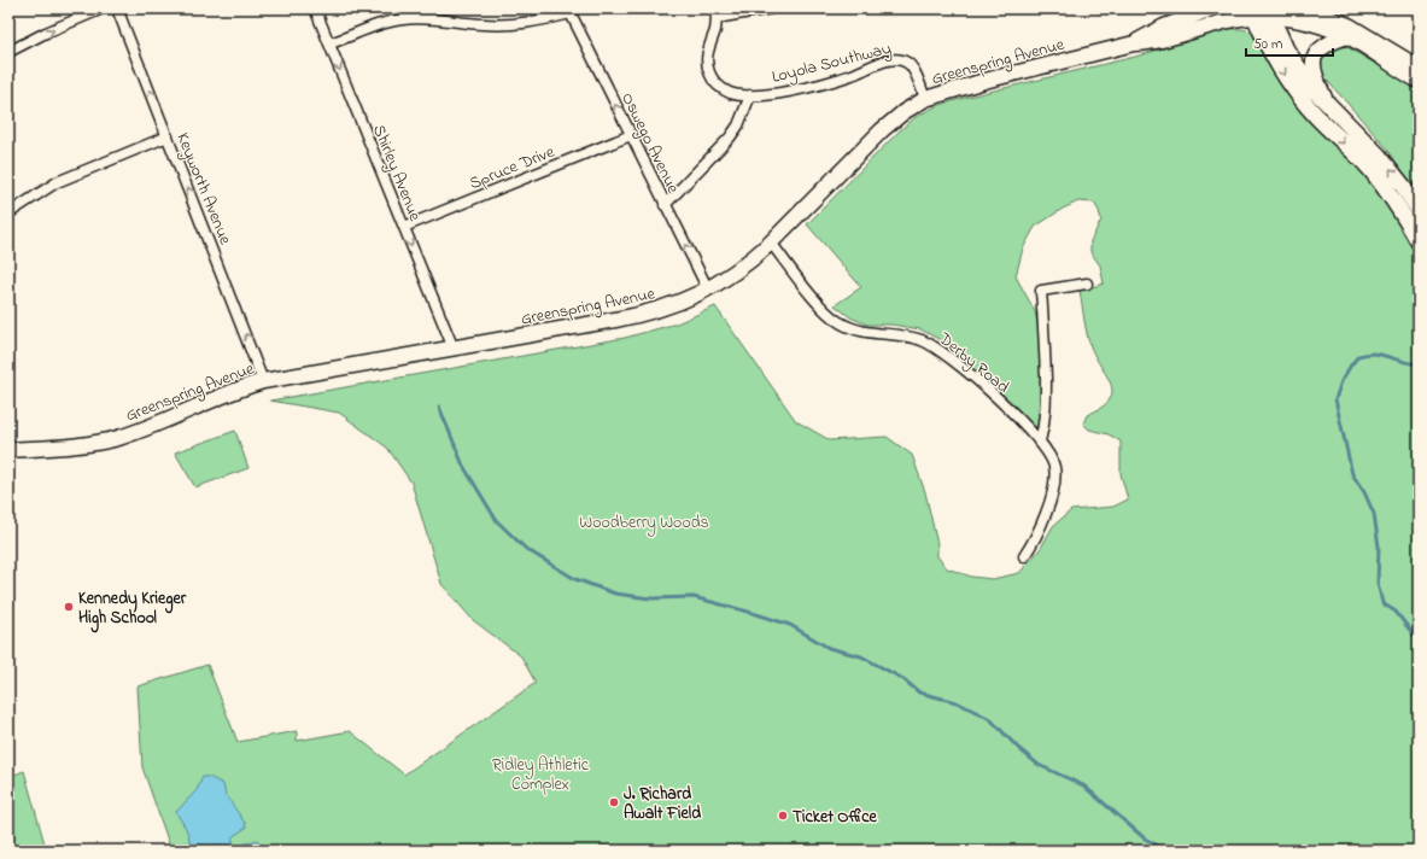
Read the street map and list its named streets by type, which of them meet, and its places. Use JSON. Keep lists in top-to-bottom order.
{
  "streets": {
    "main road": ["Greenspring Avenue"],
    "street": [
      "Loyola Southway",
      "Oswego Avenue",
      "Spruce Drive",
      "Shirley Avenue",
      "Keyworth Avenue",
      "Derby Road"
    ]
  },
  "crossings": [
    ["Greenspring Avenue", "Loyola Southway"],
    ["Greenspring Avenue", "Oswego Avenue"],
    ["Greenspring Avenue", "Shirley Avenue"],
    ["Greenspring Avenue", "Keyworth Avenue"],
    ["Greenspring Avenue", "Derby Road"],
    ["Oswego Avenue", "Spruce Drive"],
    ["Spruce Drive", "Shirley Avenue"]
  ],
  "one_way": ["Oswego Avenue", "Shirley Avenue", "Keyworth Avenue"],
  "parks": ["Woodberry Woods", "Ridley Athletic Complex"],
  "places": ["Kennedy Krieger High School", "J. Richard Awalt Field", "Ticket Office"],
  "scale_bar": "50 m"
}
